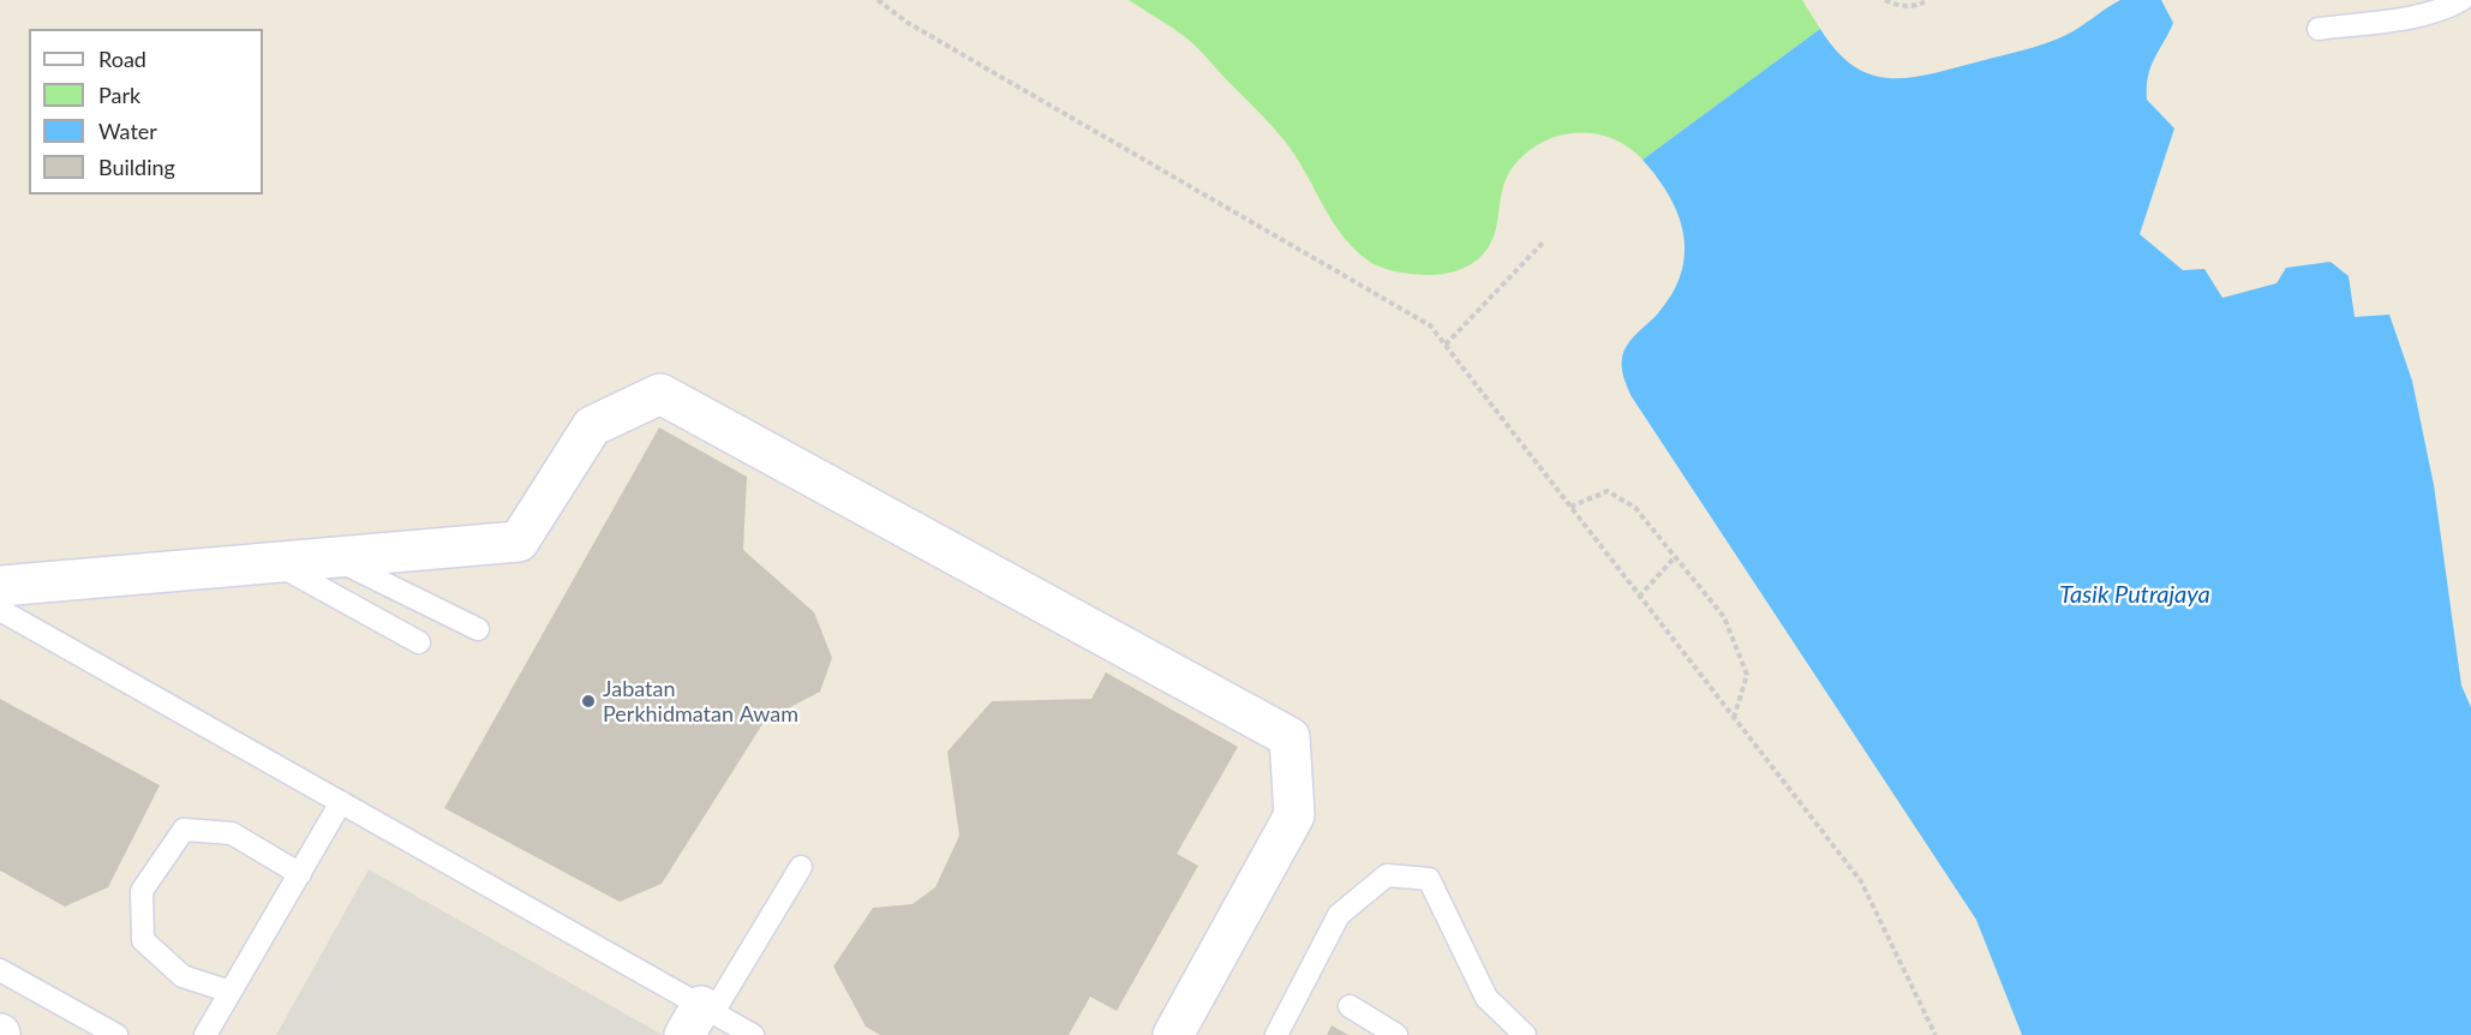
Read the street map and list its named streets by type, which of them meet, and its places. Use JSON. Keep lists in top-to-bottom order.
{
  "water": ["Tasik Putrajaya"],
  "places": ["Jabatan Perkhidmatan Awam"],
  "legend": [
    "Road",
    "Park",
    "Water",
    "Building"
  ]
}
